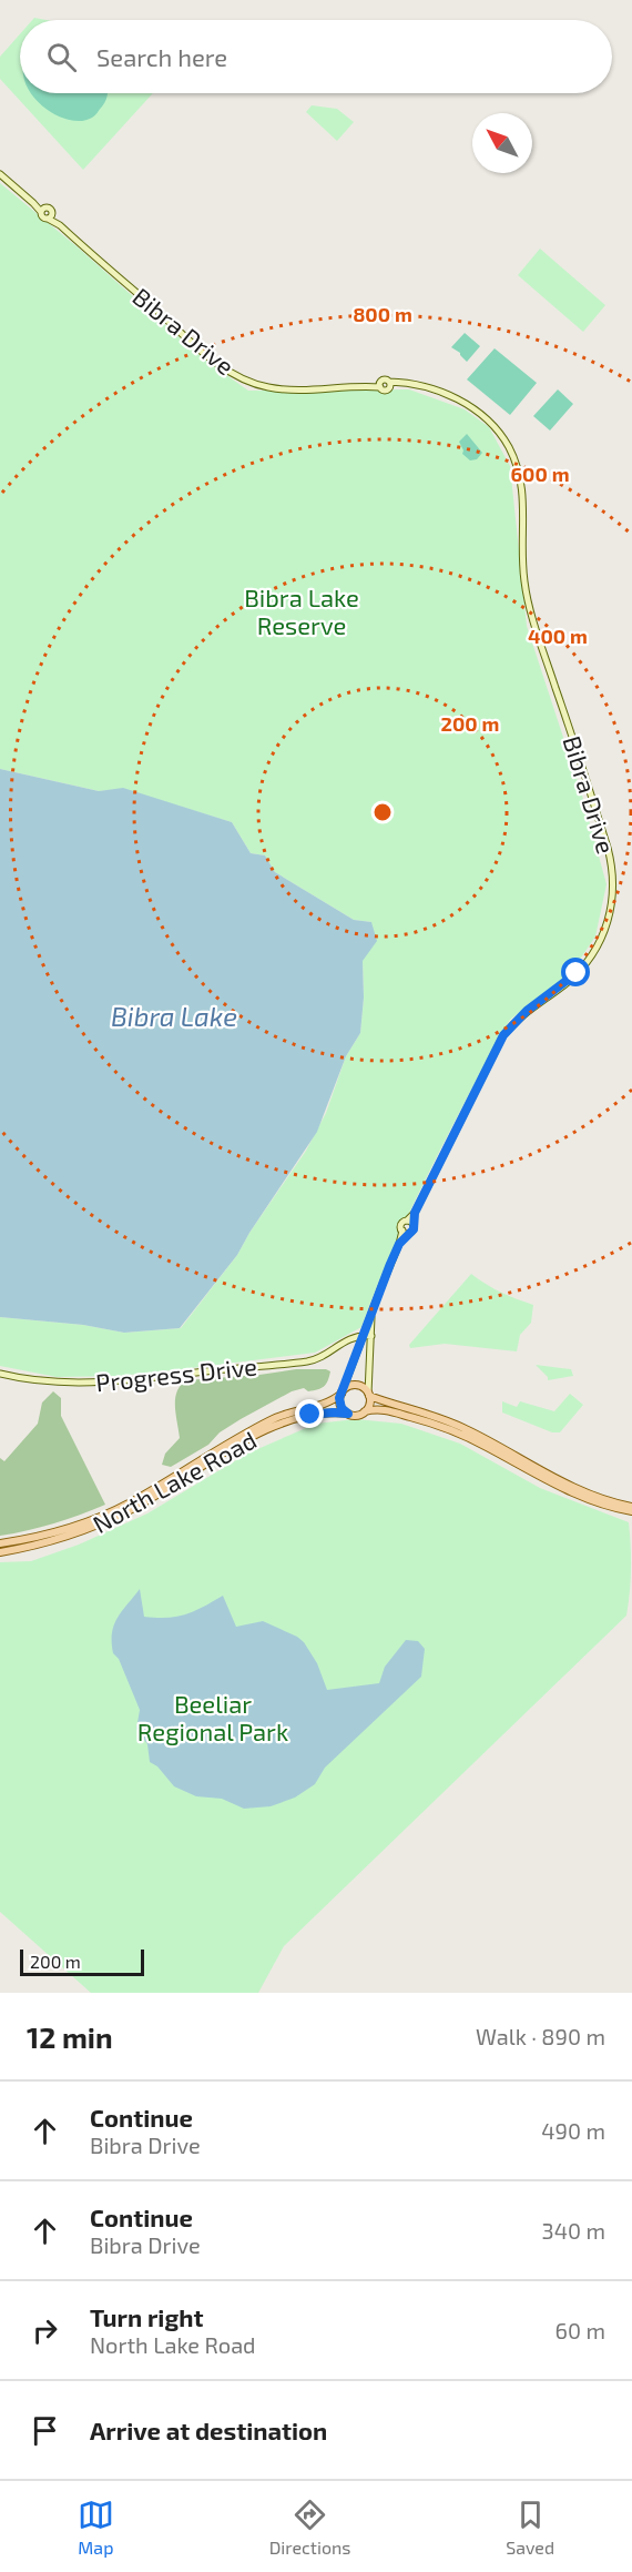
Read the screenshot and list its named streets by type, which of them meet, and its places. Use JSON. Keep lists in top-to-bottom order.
{
  "streets": {
    "main road": ["North Lake Road"],
    "street": ["Bibra Drive", "Progress Drive"]
  },
  "water": ["Bibra Lake"],
  "parks": ["Bibra Lake Reserve", "Beeliar Regional Park"],
  "scale_bar": "200 m",
  "north": "top left",
  "page": {
    "search": "Search here",
    "scale": "200 m",
    "heading": ["12 min", "Walk · 890 m"],
    "list": [
      ["Continue", "Bibra Drive", "490 m"],
      ["Continue", "Bibra Drive", "340 m"],
      ["Turn right", "North Lake Road", "60 m"],
      "Arrive at destination"
    ],
    "nav": ["Map", "Directions", "Saved"]
  },
  "rings": [
    "800 m",
    "600 m",
    "400 m",
    "200 m"
  ]
}
